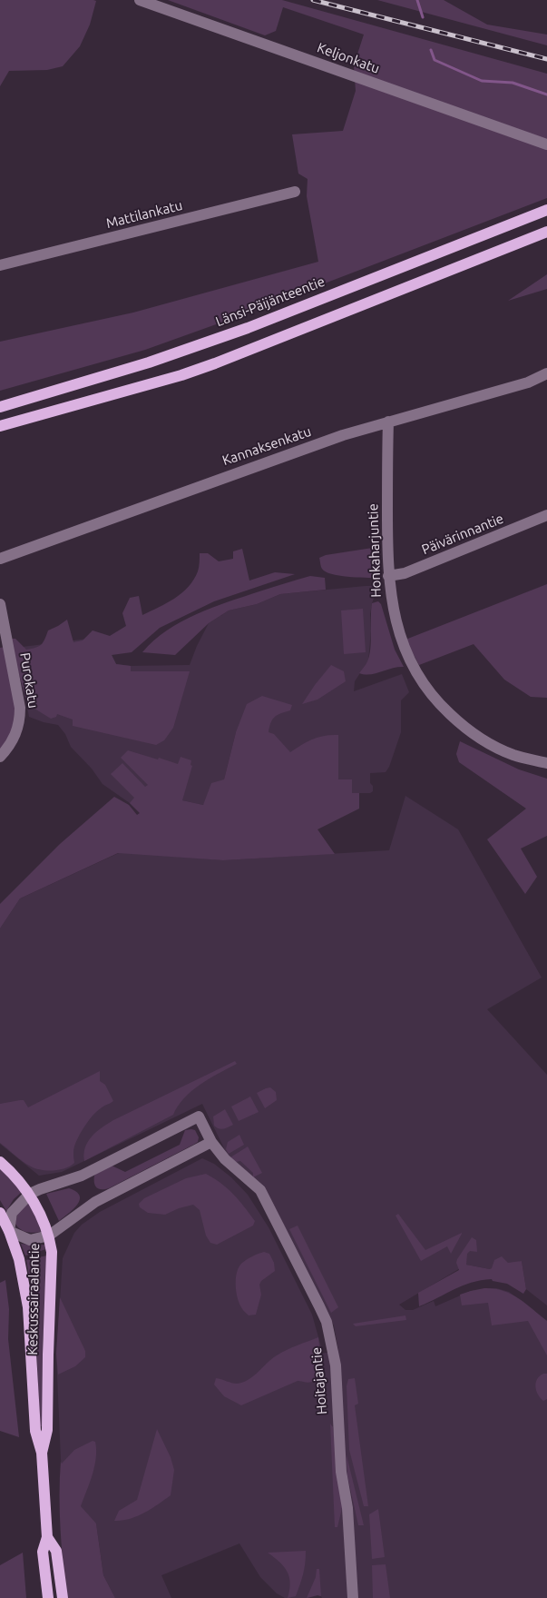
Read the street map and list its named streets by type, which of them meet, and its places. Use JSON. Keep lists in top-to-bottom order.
{
  "streets": {
    "main road": ["Länsi-Päijänteentie", "Keskussairaalantie"],
    "street": [
      "Keljonkatu",
      "Mattilankatu",
      "Kannaksenkatu",
      "Päivärinnantie",
      "Honkaharjuntie",
      "Purokatu",
      "Hoitajantie"
    ]
  },
  "crossings": [
    ["Kannaksenkatu", "Honkaharjuntie"],
    ["Päivärinnantie", "Honkaharjuntie"],
    ["Keskussairaalantie", "Hoitajantie"]
  ]
}
